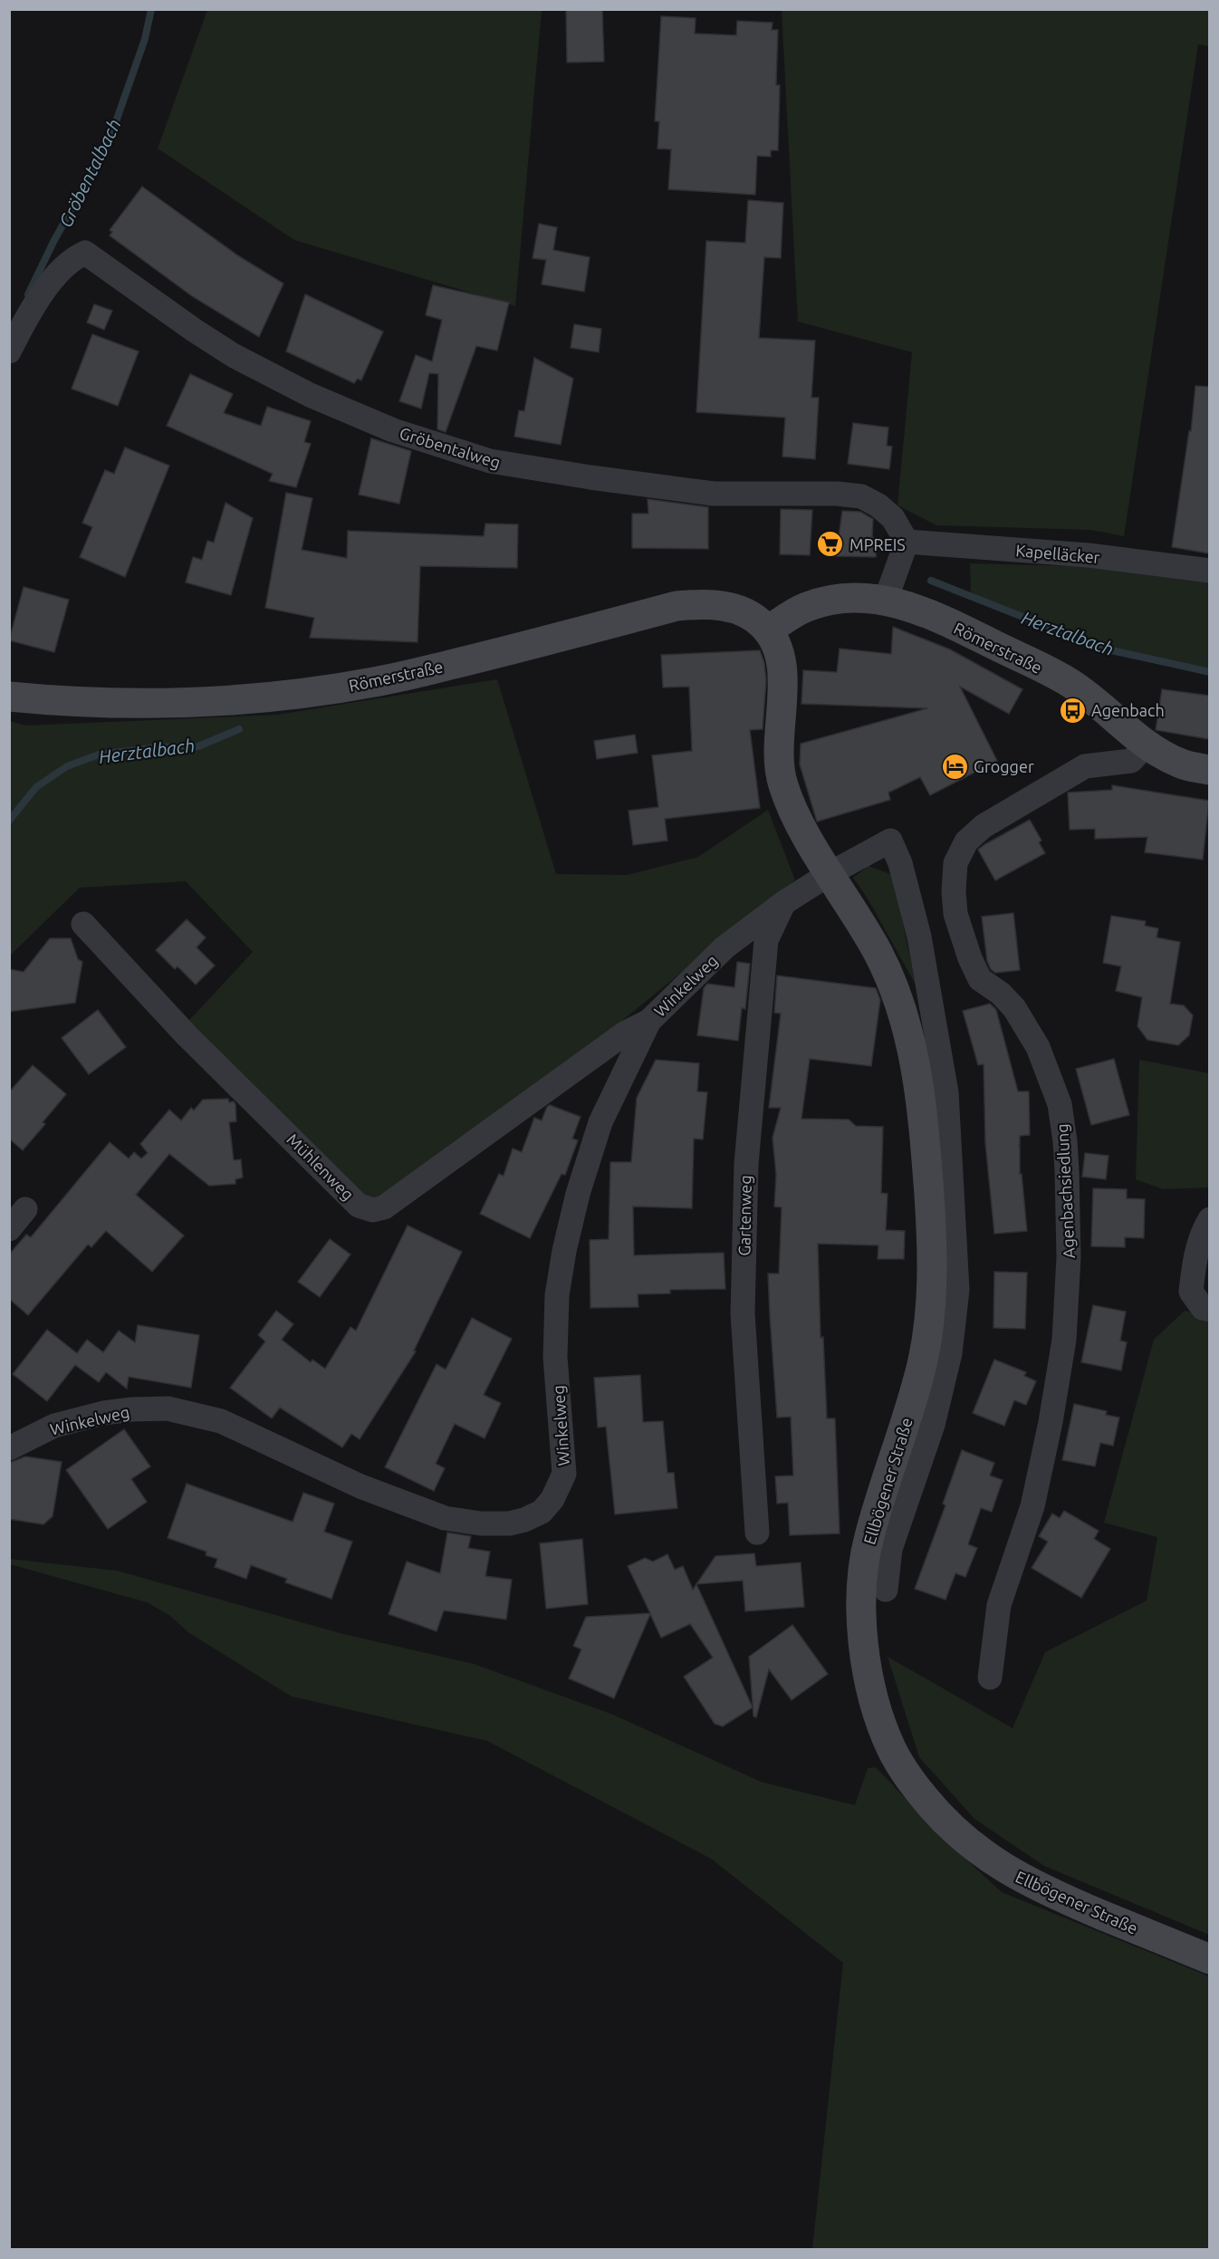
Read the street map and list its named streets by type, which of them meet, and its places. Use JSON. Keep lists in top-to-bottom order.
{
  "streets": {
    "main road": ["Römerstraße", "Ellbögener Straße"],
    "street": [
      "Gröbentalweg",
      "Kapelläcker",
      "Winkelweg",
      "Mühlenweg",
      "Agenbachsiedlung",
      "Gartenweg"
    ]
  },
  "crossings": [
    ["Gröbentalweg", "Kapelläcker"],
    ["Römerstraße", "Winkelweg"],
    ["Römerstraße", "Agenbachsiedlung"],
    ["Römerstraße", "Ellbögener Straße"],
    ["Winkelweg", "Mühlenweg"],
    ["Winkelweg", "Gartenweg"],
    ["Winkelweg", "Ellbögener Straße"]
  ],
  "water": ["Gröbentalbach", "Herztalbach"],
  "places": {
    "supermarket": ["MPREIS"],
    "bus stop": ["Agenbach"],
    "hotel": ["Grogger"]
  }
}
